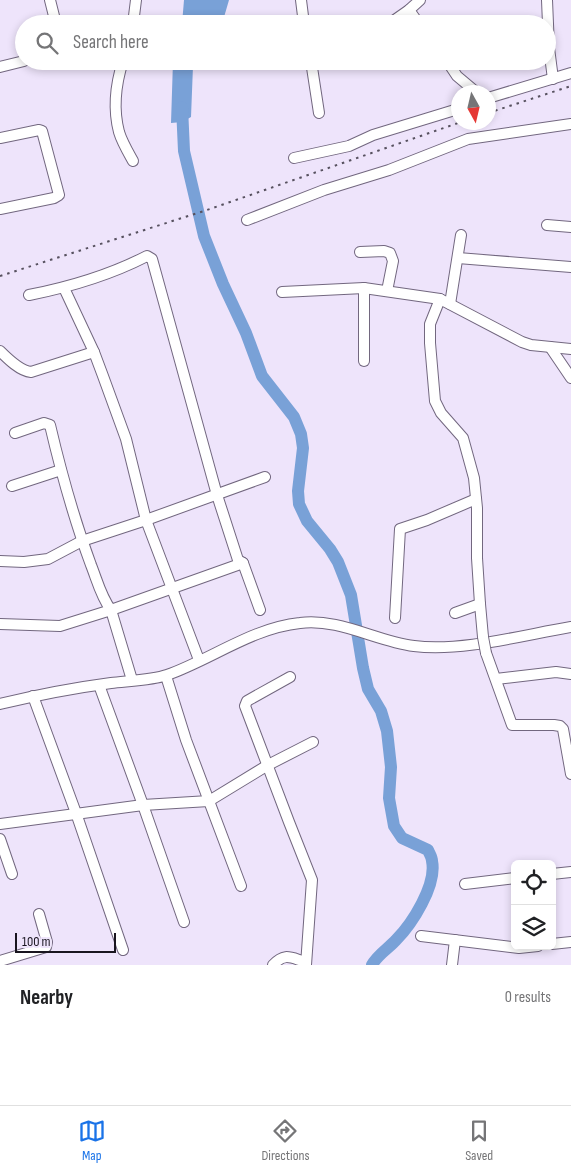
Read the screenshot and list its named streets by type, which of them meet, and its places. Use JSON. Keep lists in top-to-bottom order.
{
  "scale_bar": "100 m",
  "north": "bottom",
  "page": {
    "search": "Search here",
    "scale": "100 m",
    "heading": ["Nearby", "0 results"],
    "nav": ["Map", "Directions", "Saved"]
  }
}
